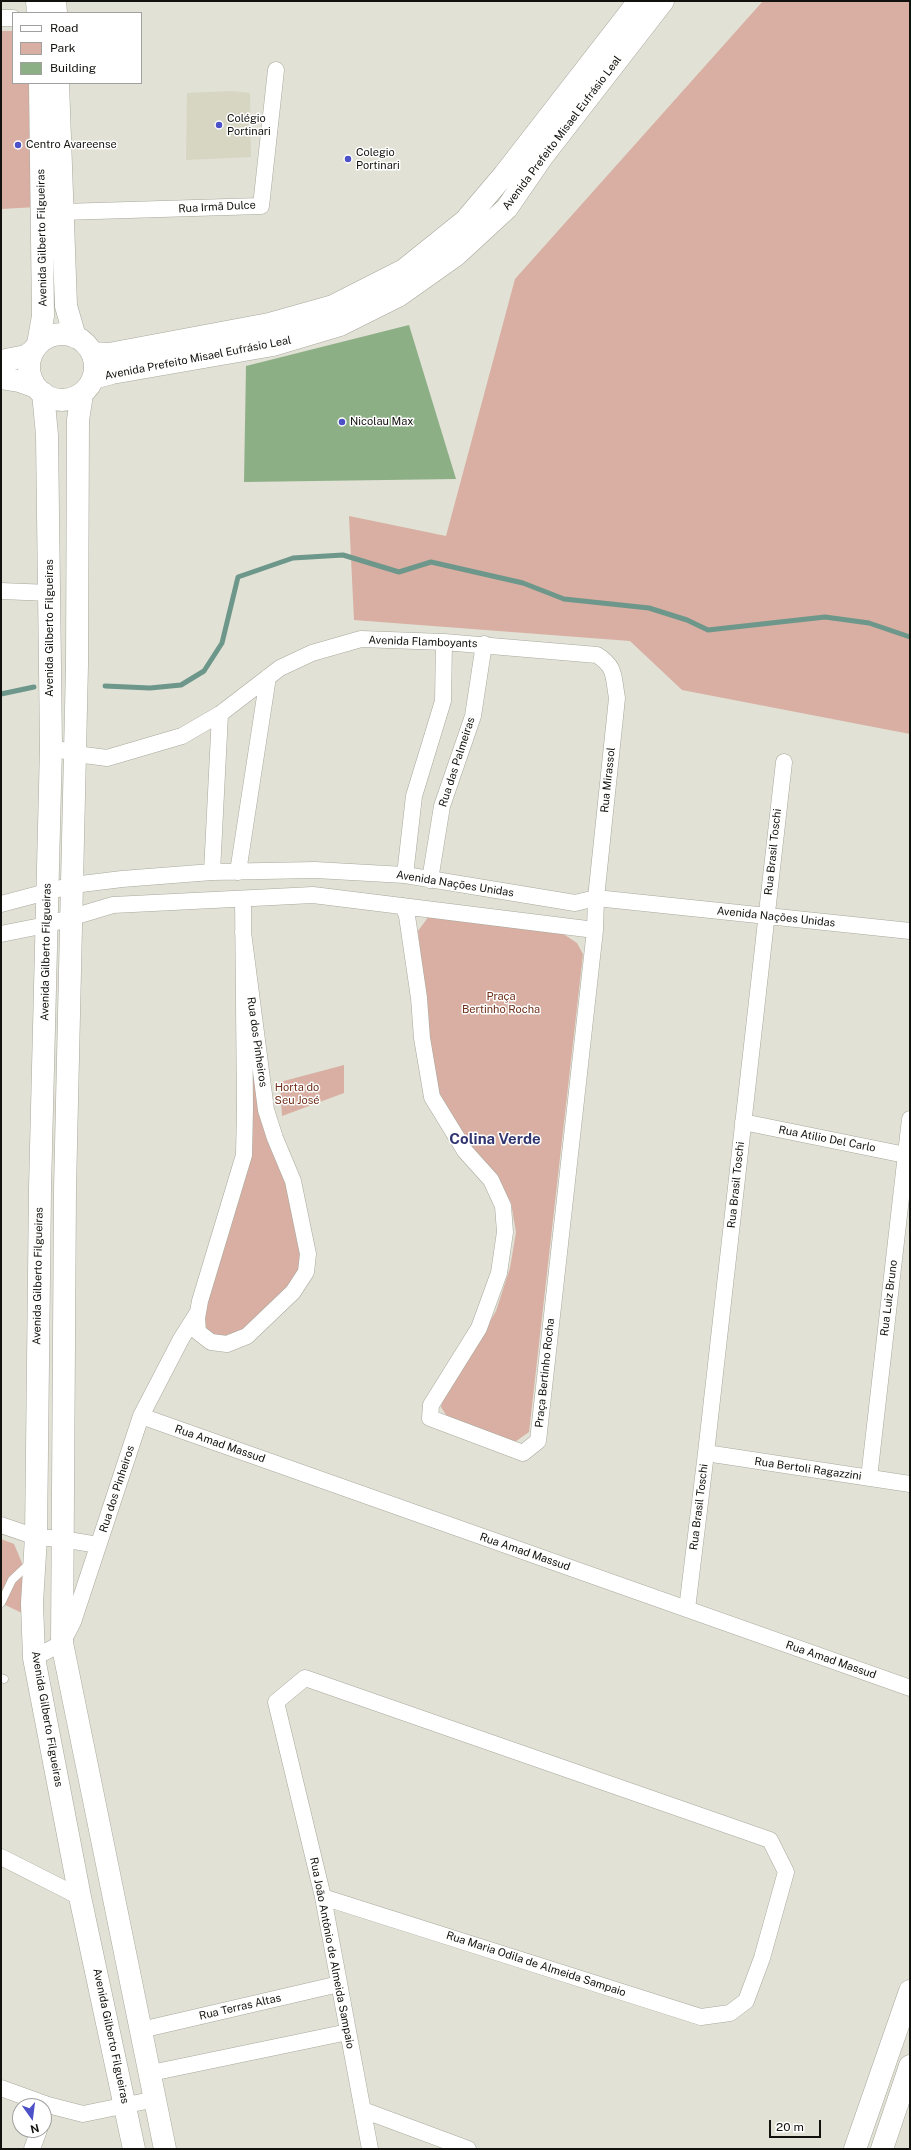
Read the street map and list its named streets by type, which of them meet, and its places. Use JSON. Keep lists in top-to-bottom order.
{
  "streets": {
    "main road": ["Avenida Prefeito Misael Eufrásio Leal", "Avenida Gilberto Filgueiras"],
    "street": [
      "Rua Irmã Dulce",
      "Avenida Flamboyants",
      "Rua das Palmeiras",
      "Rua Mirassol",
      "Rua Brasil Toschi",
      "Avenida Nações Unidas",
      "Rua dos Pinheiros",
      "Rua Atilio Del Carlo",
      "Rua Luiz Bruno",
      "Praça Bertinho Rocha",
      "Rua Amad Massud",
      "Rua Bertoli Ragazzini",
      "Rua João Antônio de Almeida Sampaio",
      "Rua Maria Odila de Almeida Sampaio",
      "Rua Terras Altas"
    ]
  },
  "crossings": [
    ["Avenida Prefeito Misael Eufrásio Leal", "Avenida Gilberto Filgueiras"],
    ["Rua Irmã Dulce", "Avenida Gilberto Filgueiras"],
    ["Avenida Gilberto Filgueiras", "Avenida Flamboyants"],
    ["Avenida Gilberto Filgueiras", "Avenida Nações Unidas"],
    ["Avenida Flamboyants", "Rua das Palmeiras"],
    ["Avenida Flamboyants", "Rua Mirassol"],
    ["Rua das Palmeiras", "Avenida Nações Unidas"],
    ["Rua Mirassol", "Avenida Nações Unidas"],
    ["Rua Mirassol", "Praça Bertinho Rocha"],
    ["Rua Brasil Toschi", "Avenida Nações Unidas"],
    ["Rua Brasil Toschi", "Rua Atilio Del Carlo"],
    ["Rua Brasil Toschi", "Rua Amad Massud"],
    ["Rua Brasil Toschi", "Rua Bertoli Ragazzini"],
    ["Avenida Nações Unidas", "Praça Bertinho Rocha"],
    ["Rua dos Pinheiros", "Rua Amad Massud"],
    ["Rua Atilio Del Carlo", "Rua Luiz Bruno"],
    ["Rua Luiz Bruno", "Rua Bertoli Ragazzini"],
    ["Rua João Antônio de Almeida Sampaio", "Rua Maria Odila de Almeida Sampaio"],
    ["Rua João Antônio de Almeida Sampaio", "Rua Terras Altas"]
  ],
  "districts": ["Colina Verde"],
  "parks": ["Praça Bertinho Rocha", "Horta do Seu José"],
  "places": [
    "Colégio Portinari",
    "Centro Avareense",
    "Colegio Portinari",
    "Nicolau Max"
  ],
  "legend": ["Road", "Park", "Building"],
  "scale_bar": "20 m",
  "north": "bottom"
}
